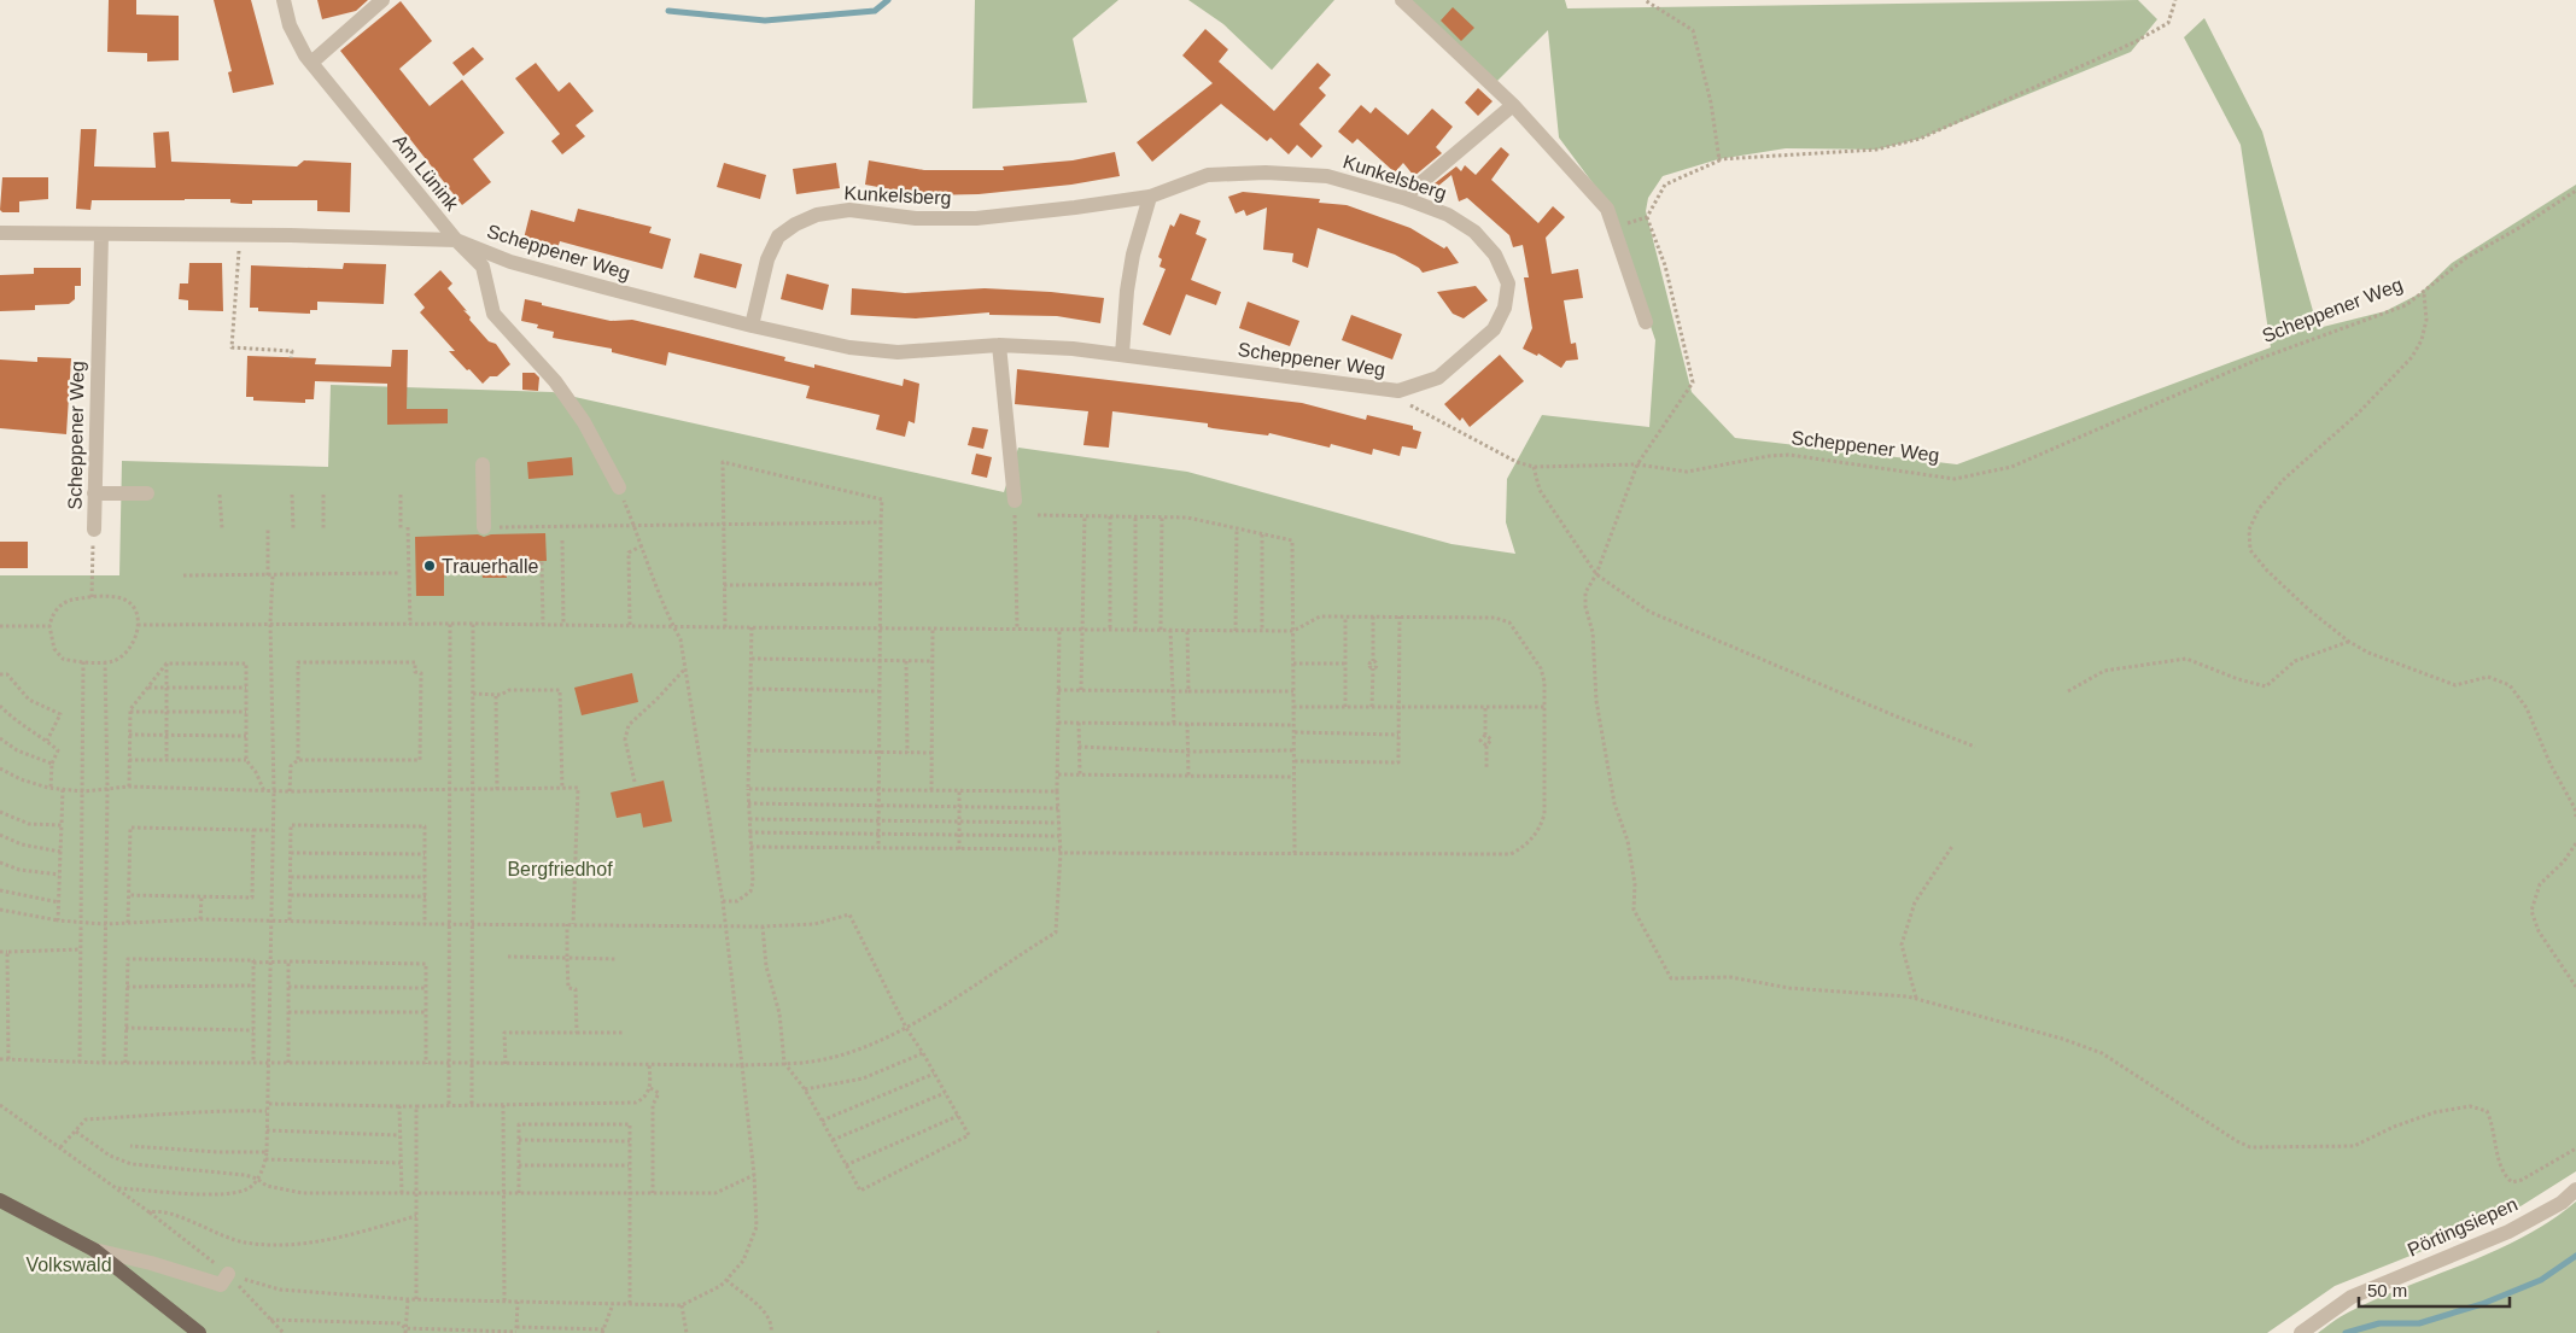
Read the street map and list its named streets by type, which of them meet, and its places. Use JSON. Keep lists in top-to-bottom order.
{
  "streets": {
    "street": [
      "Am Lünink",
      "Kunkelsberg",
      "Scheppener Weg",
      "Pörtingsiepen"
    ]
  },
  "crossings": [
    ["Am Lünink", "Scheppener Weg"],
    ["Kunkelsberg", "Scheppener Weg"]
  ],
  "parks": ["Bergfriedhof", "Volkswald"],
  "places": ["Trauerhalle"],
  "scale_bar": "50 m"
}
